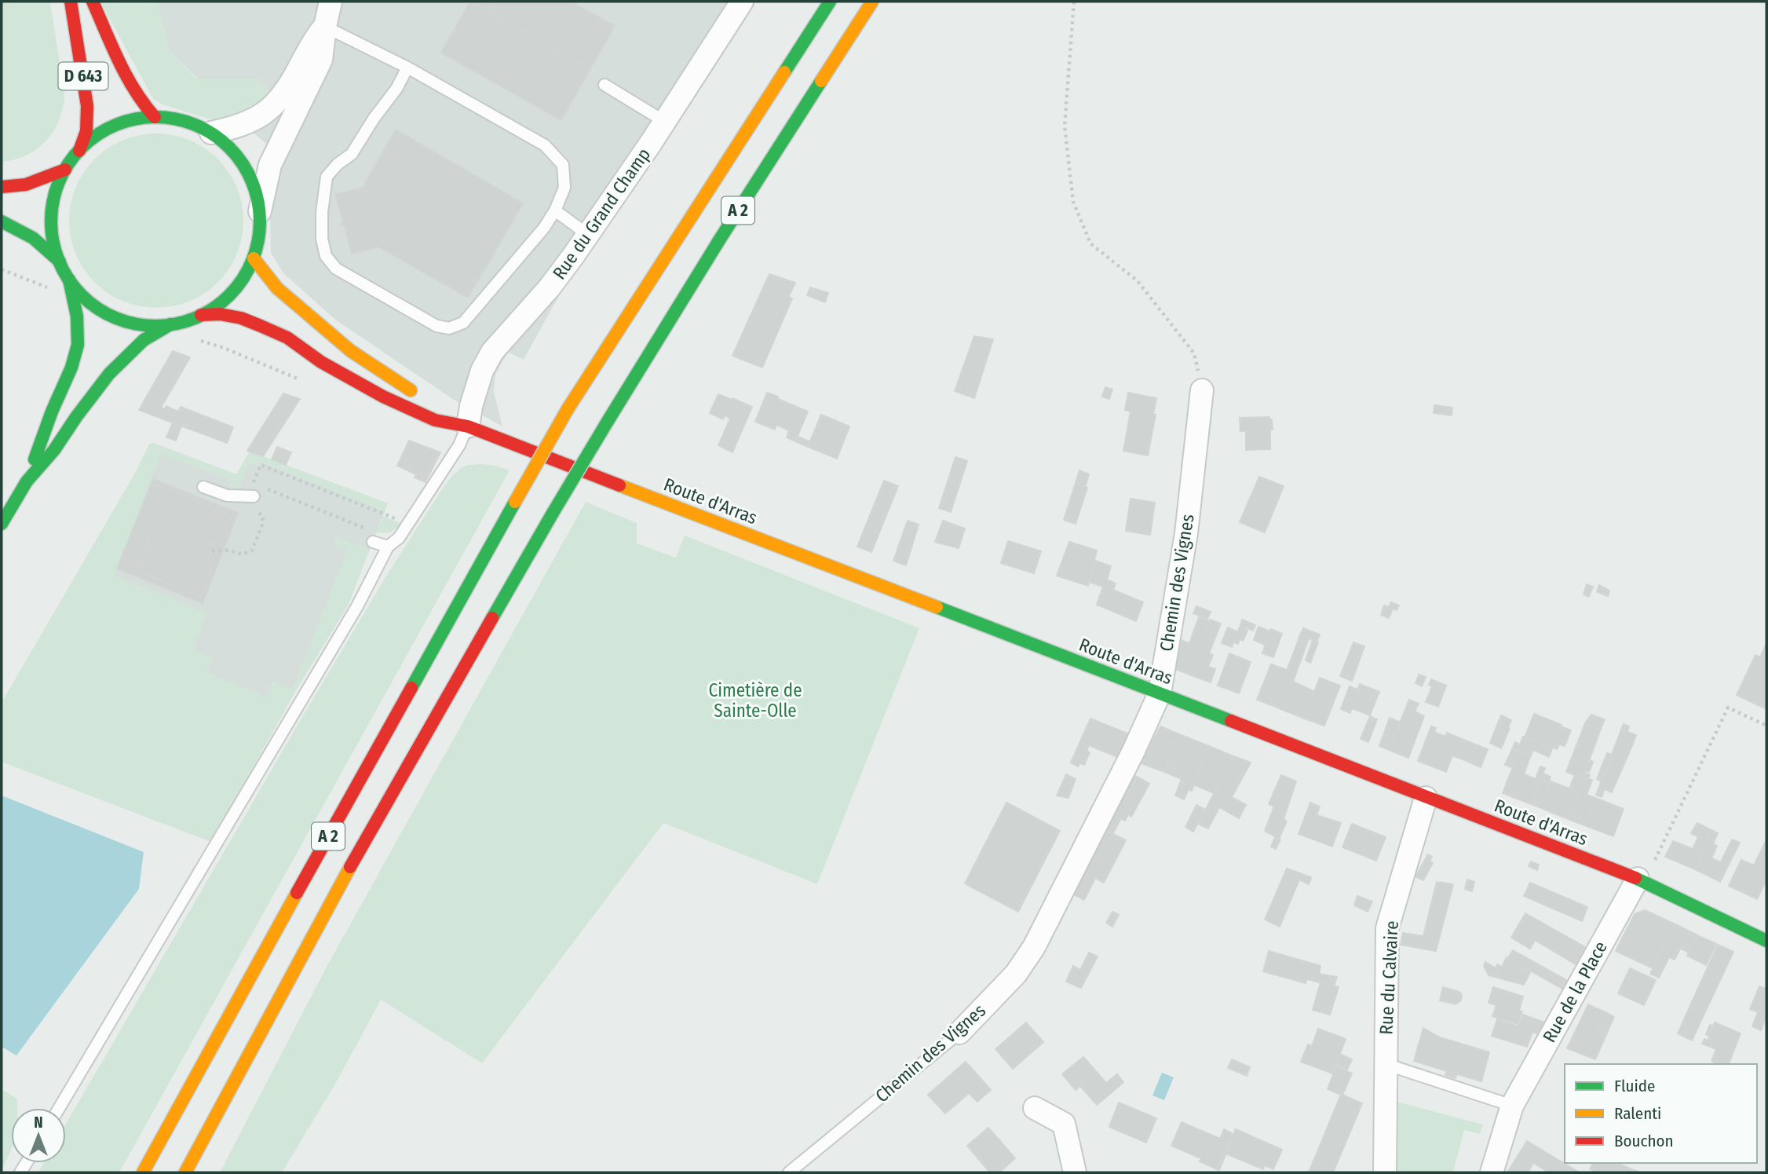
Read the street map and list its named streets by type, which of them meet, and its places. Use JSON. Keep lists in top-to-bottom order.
{
  "streets": {
    "main road": ["D 643", "A 2", "Route d'Arras"],
    "street": [
      "Rue du Grand Champ",
      "Chemin des Vignes",
      "Rue du Calvaire",
      "Rue de la Place"
    ]
  },
  "crossings": [
    ["Rue du Grand Champ", "Route d'Arras"],
    ["Route d'Arras", "Chemin des Vignes"],
    ["Route d'Arras", "Rue du Calvaire"],
    ["Route d'Arras", "Rue de la Place"]
  ],
  "parks": ["Cimetière de Sainte-Olle"],
  "legend": ["Fluide", "Ralenti", "Bouchon"],
  "north": "top"
}
